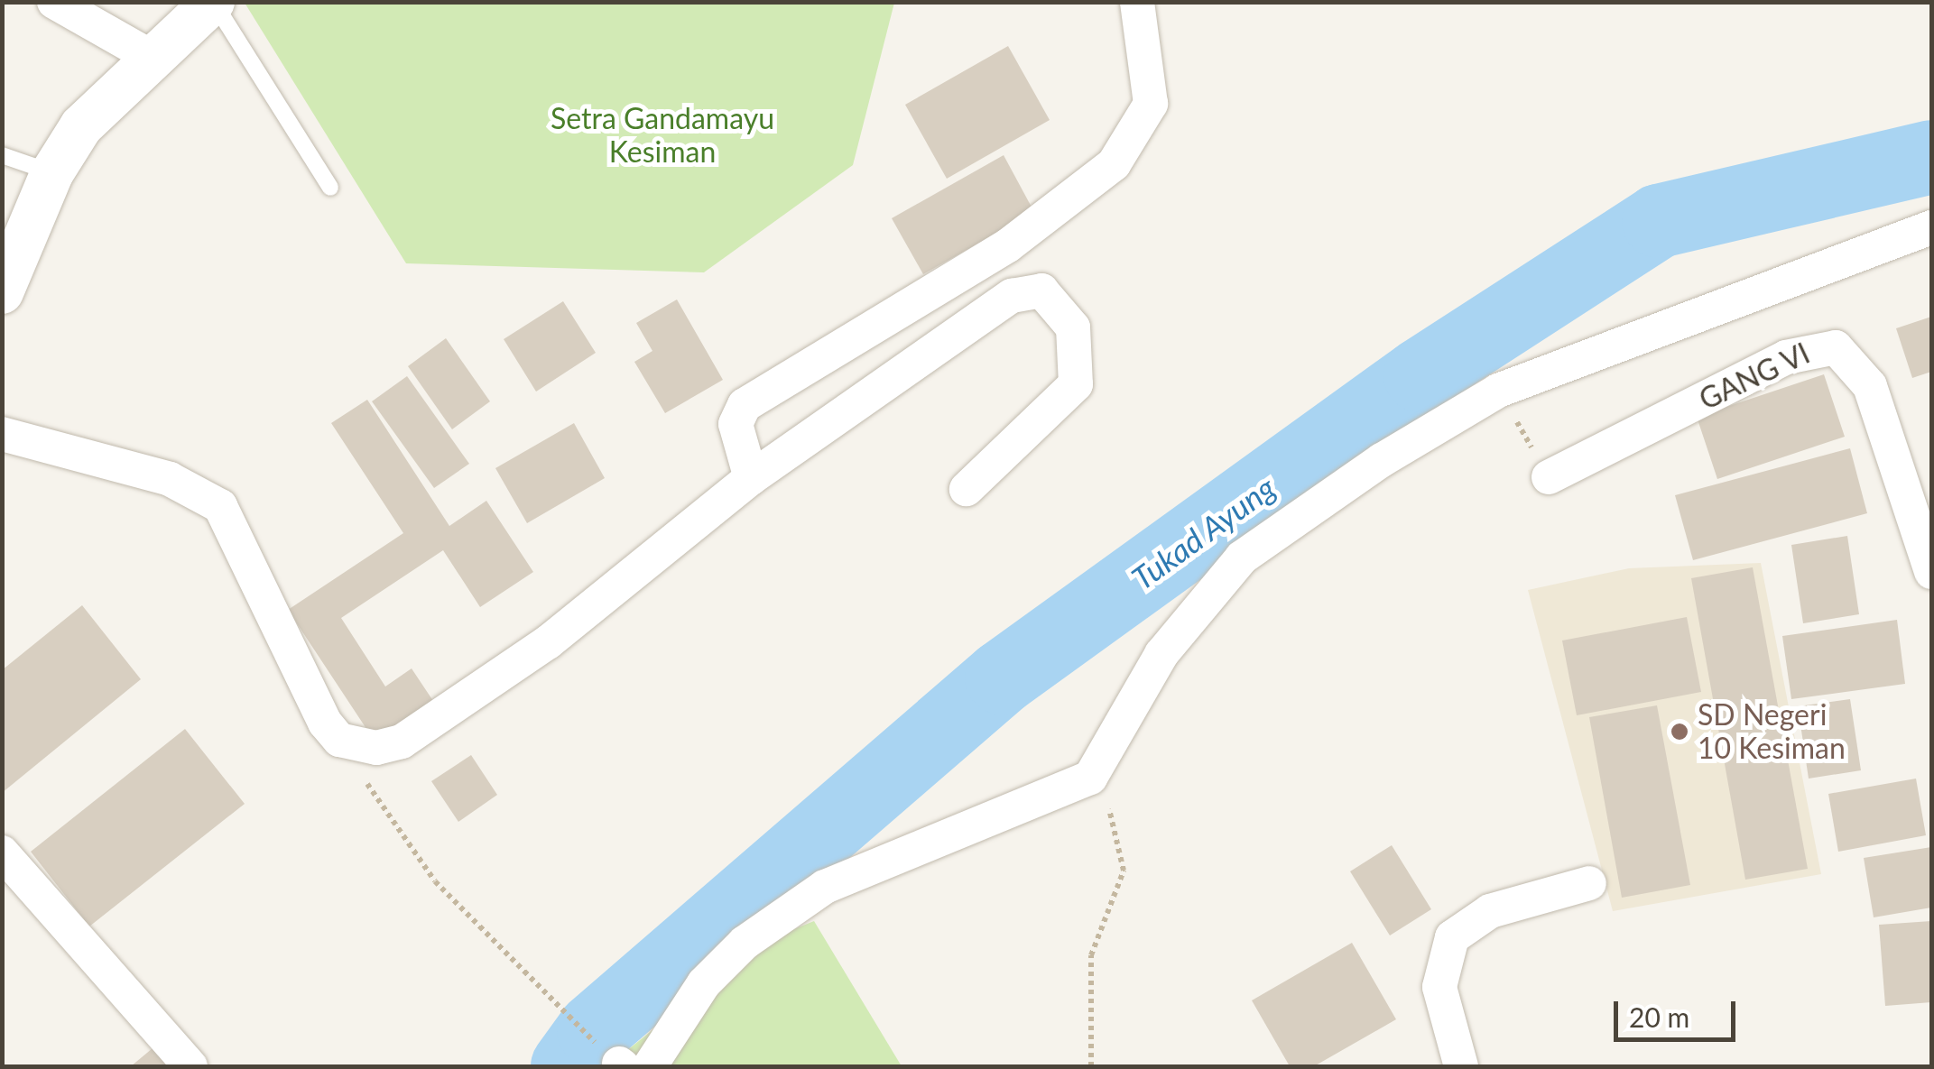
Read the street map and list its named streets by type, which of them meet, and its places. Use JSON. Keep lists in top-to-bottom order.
{
  "streets": {
    "street": ["GANG VI"]
  },
  "water": ["Tukad Ayung"],
  "parks": ["Setra Gandamayu Kesiman"],
  "places": ["SD Negeri 10 Kesiman"],
  "scale_bar": "20 m"
}
